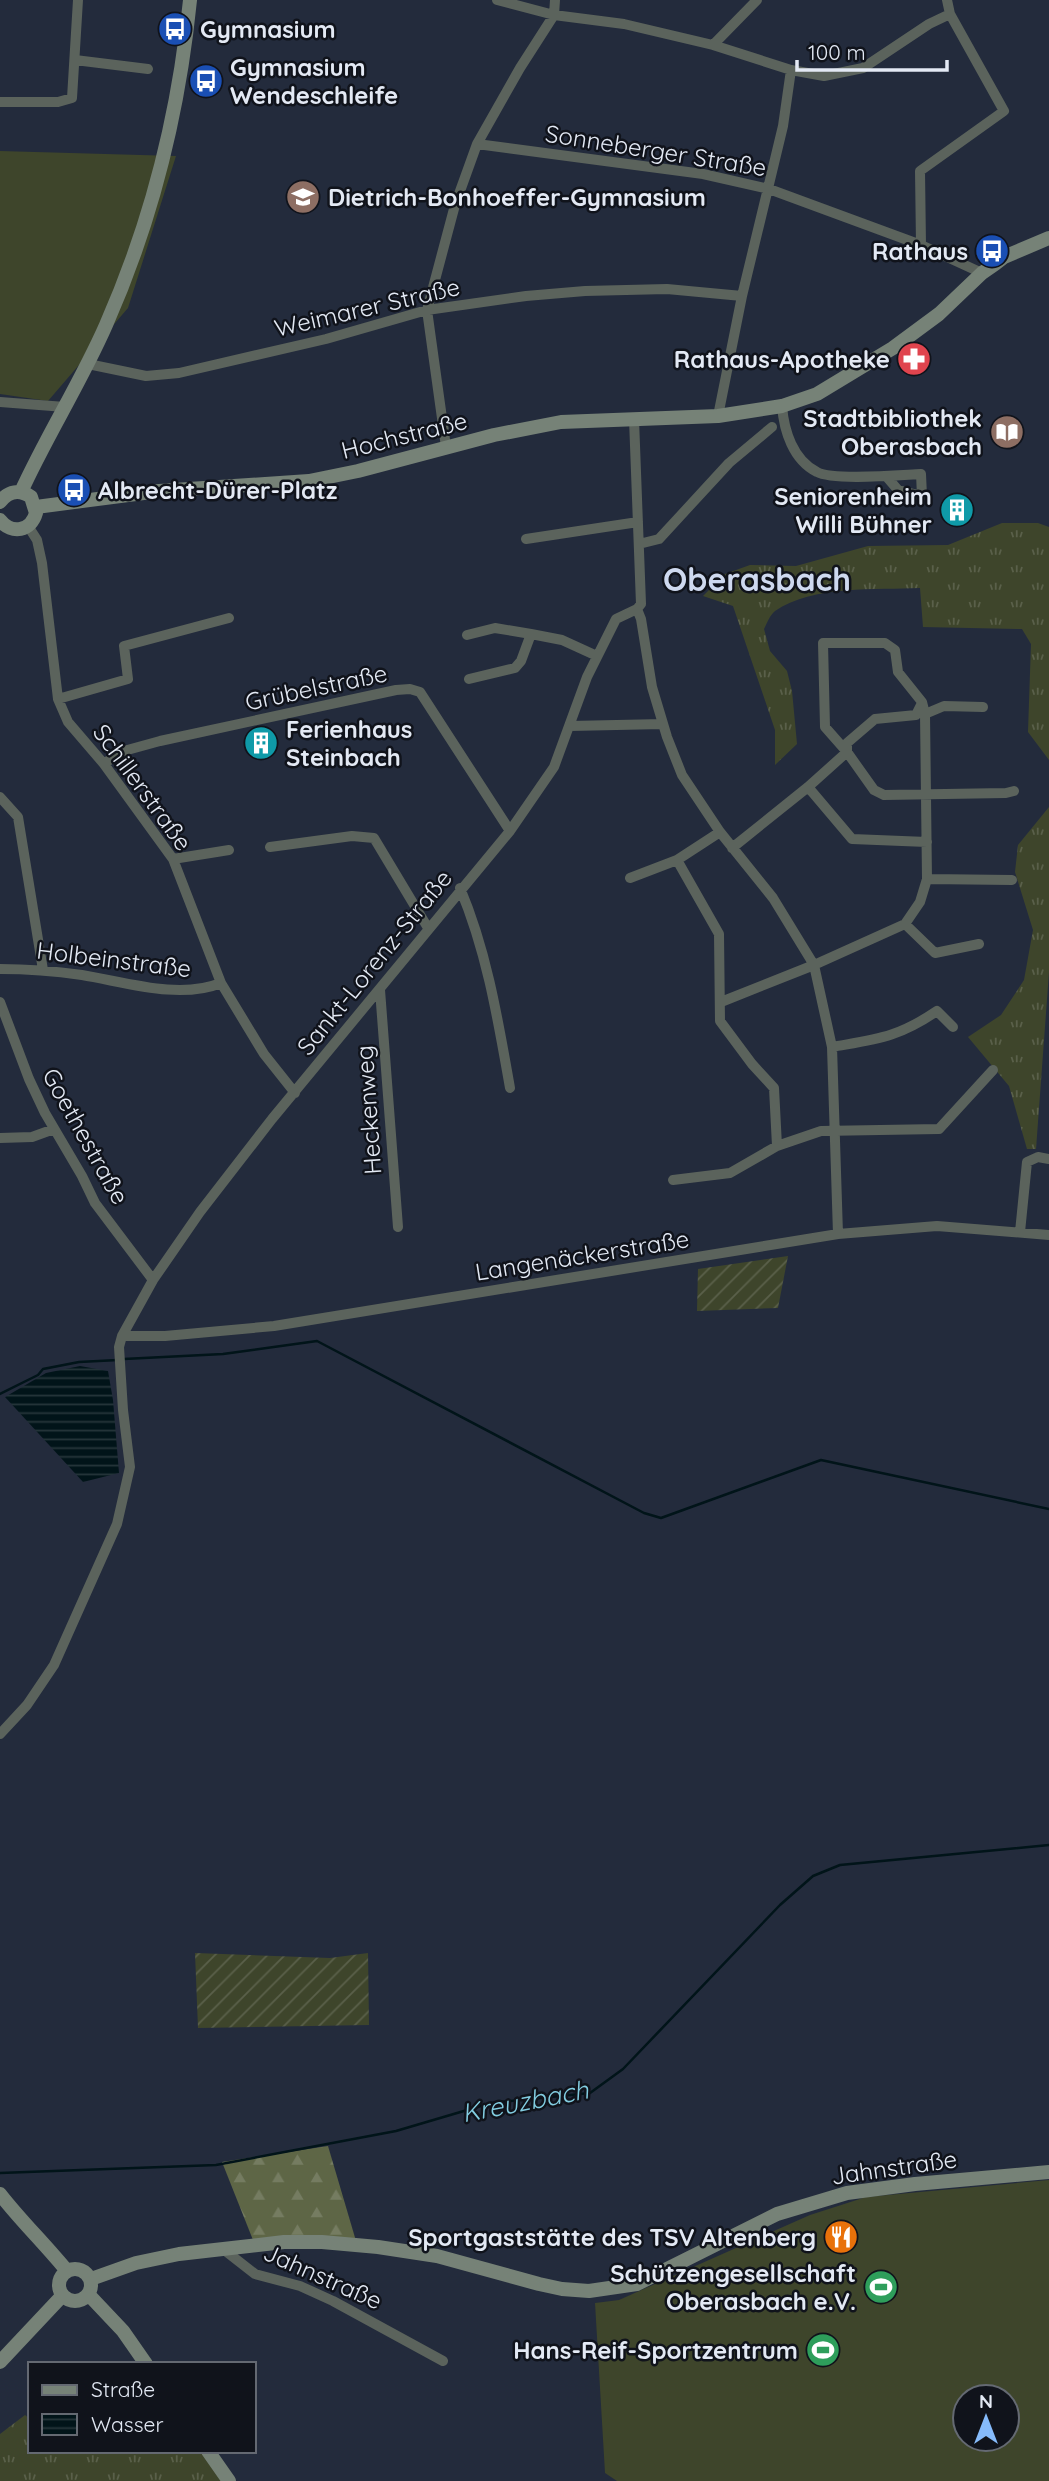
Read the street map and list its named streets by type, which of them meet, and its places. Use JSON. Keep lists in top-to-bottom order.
{
  "streets": {
    "street": [
      "Sonneberger Straße",
      "Weimarer Straße",
      "Hochstraße",
      "Grübelstraße",
      "Schillerstraße",
      "Holbeinstraße",
      "Sankt-Lorenz-Straße",
      "Heckenweg",
      "Goethestraße",
      "Langenäckerstraße",
      "Jahnstraße"
    ]
  },
  "crossings": [
    ["Sonneberger Straße", "Hochstraße"],
    ["Grübelstraße", "Schillerstraße"],
    ["Grübelstraße", "Sankt-Lorenz-Straße"],
    ["Schillerstraße", "Holbeinstraße"],
    ["Schillerstraße", "Sankt-Lorenz-Straße"],
    ["Sankt-Lorenz-Straße", "Heckenweg"],
    ["Sankt-Lorenz-Straße", "Goethestraße"],
    ["Sankt-Lorenz-Straße", "Langenäckerstraße"]
  ],
  "districts": ["Oberasbach"],
  "water": ["Kreuzbach"],
  "places": {
    "bus stop": [
      "Gymnasium",
      "Gymnasium Wendeschleife",
      "Rathaus",
      "Albrecht-Dürer-Platz"
    ],
    "school or university": ["Dietrich-Bonhoeffer-Gymnasium"],
    "pharmacy": ["Rathaus-Apotheke"],
    "library": ["Stadtbibliothek Oberasbach"],
    "building": ["Seniorenheim Willi Bühner", "Ferienhaus Steinbach"],
    "restaurant": ["Sportgaststätte des TSV Altenberg"],
    "sports": ["Schützengesellschaft Oberasbach e.V.", "Hans-Reif-Sportzentrum"]
  },
  "legend": ["Straße", "Wasser"],
  "scale_bar": "100 m",
  "north": "top"
}
